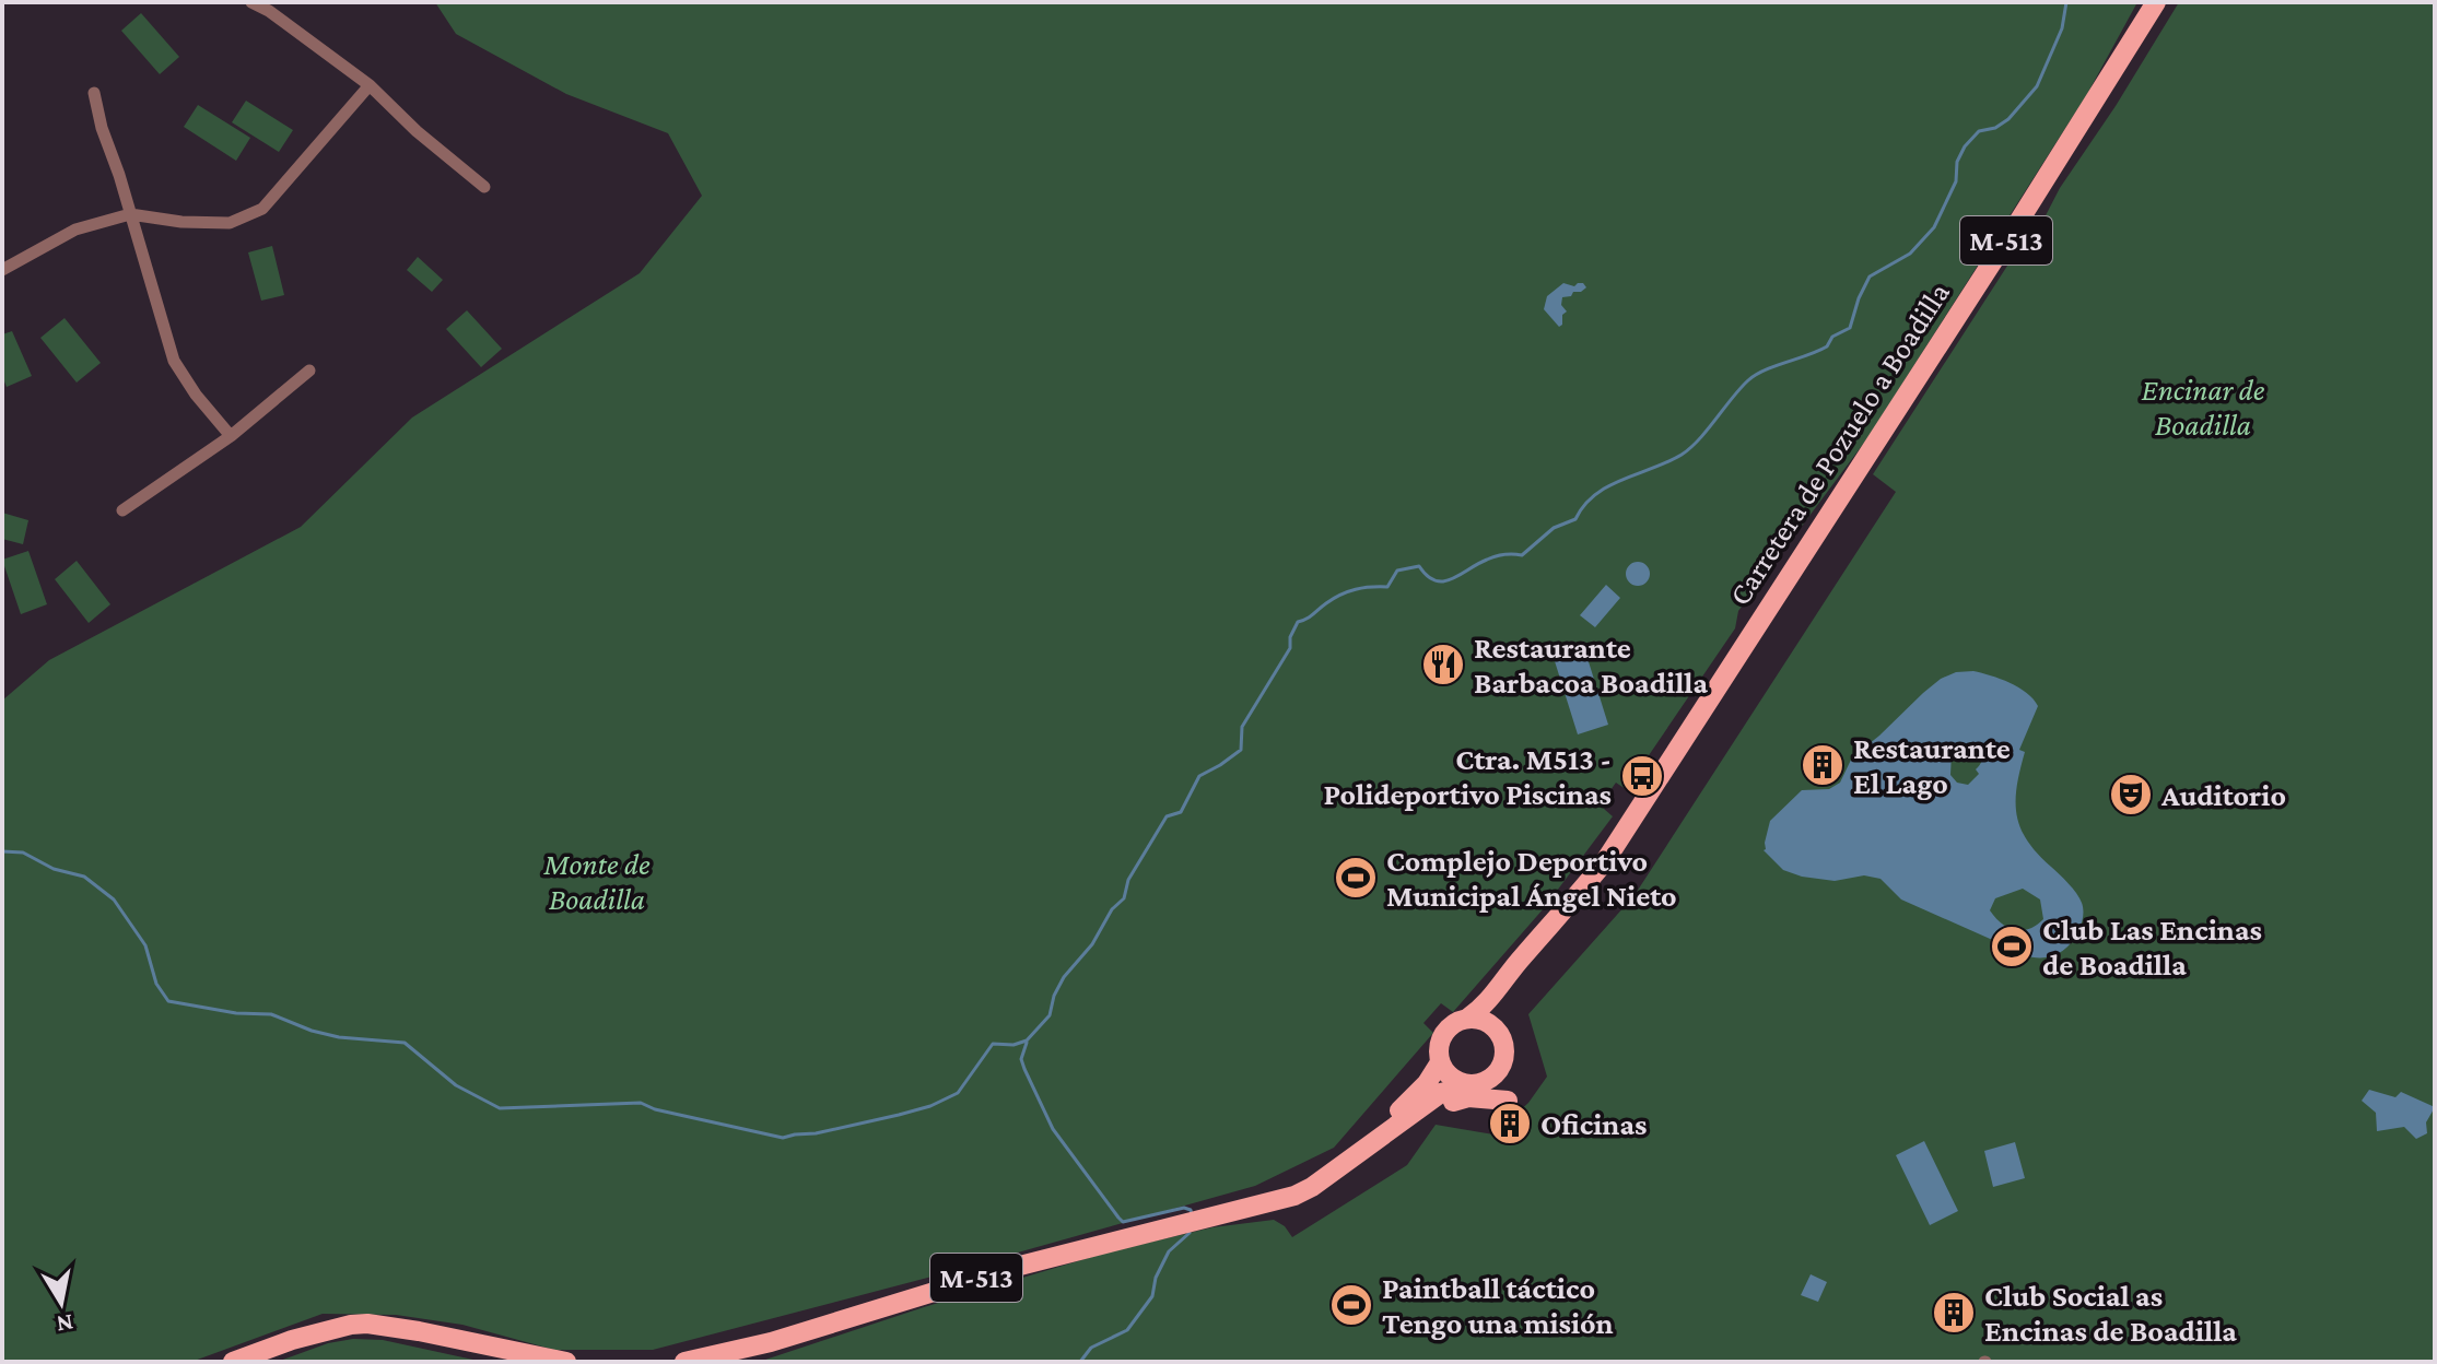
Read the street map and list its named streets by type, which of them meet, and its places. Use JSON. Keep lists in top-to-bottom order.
{
  "streets": {
    "main road": ["M-513", "Carretera de Pozuelo a Boadilla"]
  },
  "crossings": [
    ["M-513", "Carretera de Pozuelo a Boadilla"]
  ],
  "parks": ["Encinar de Boadilla", "Monte de Boadilla"],
  "places": {
    "restaurant": ["Restaurante Barbacoa Boadilla"],
    "building": ["Restaurante El Lago", "Oficinas", "Club Social as Encinas de Boadilla"],
    "bus stop": ["Ctra. M513 - Polideportivo Piscinas"],
    "theatre": ["Auditorio"],
    "sports": ["Complejo Deportivo Municipal Ángel Nieto", "Club Las Encinas de Boadilla", "Paintball táctico Tengo una misión"]
  },
  "north": "bottom"
}
